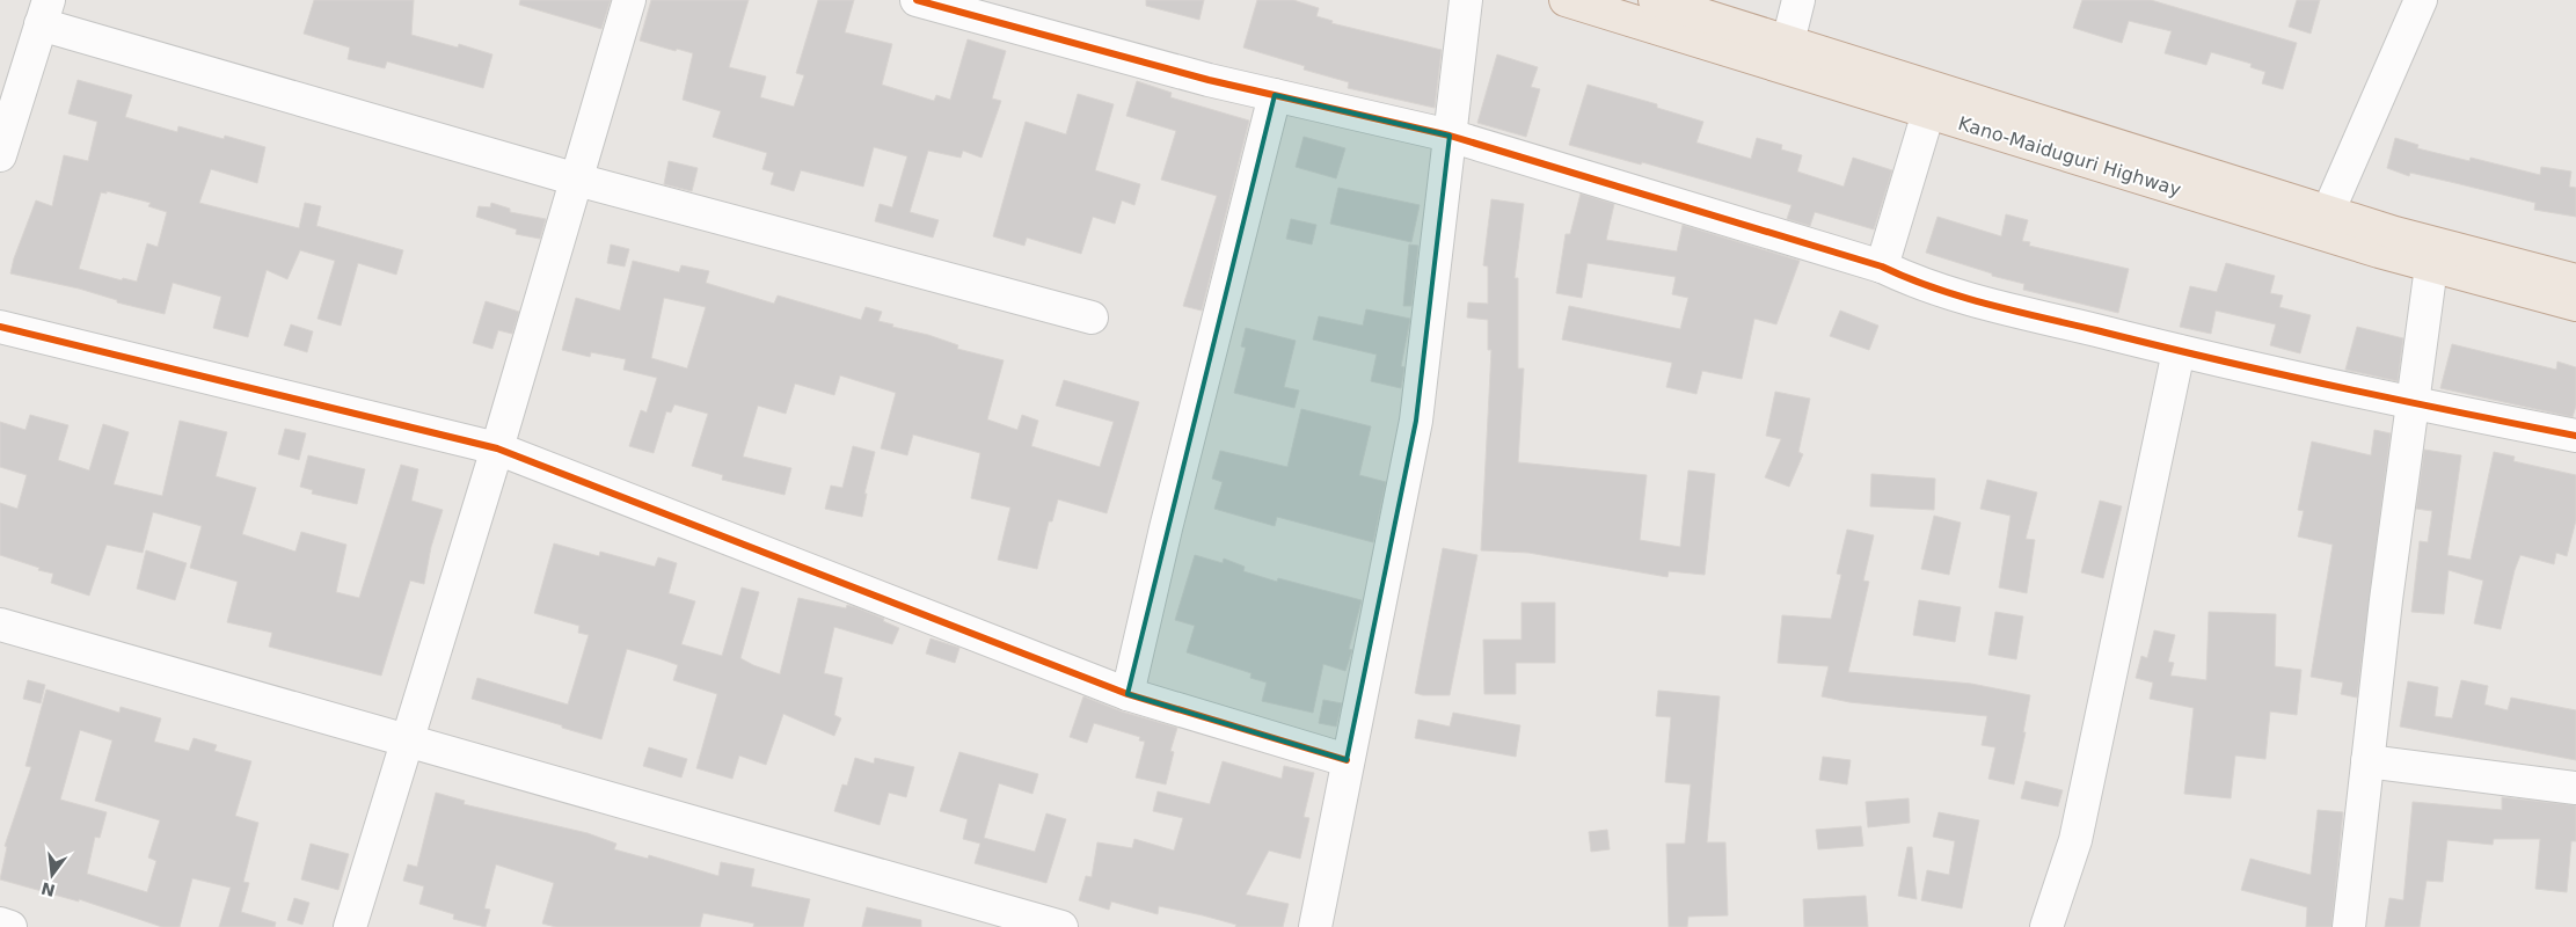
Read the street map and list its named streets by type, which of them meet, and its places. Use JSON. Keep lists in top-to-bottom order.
{
  "streets": {
    "highway": ["Kano-Maiduguri Highway"]
  },
  "north": "bottom"
}
